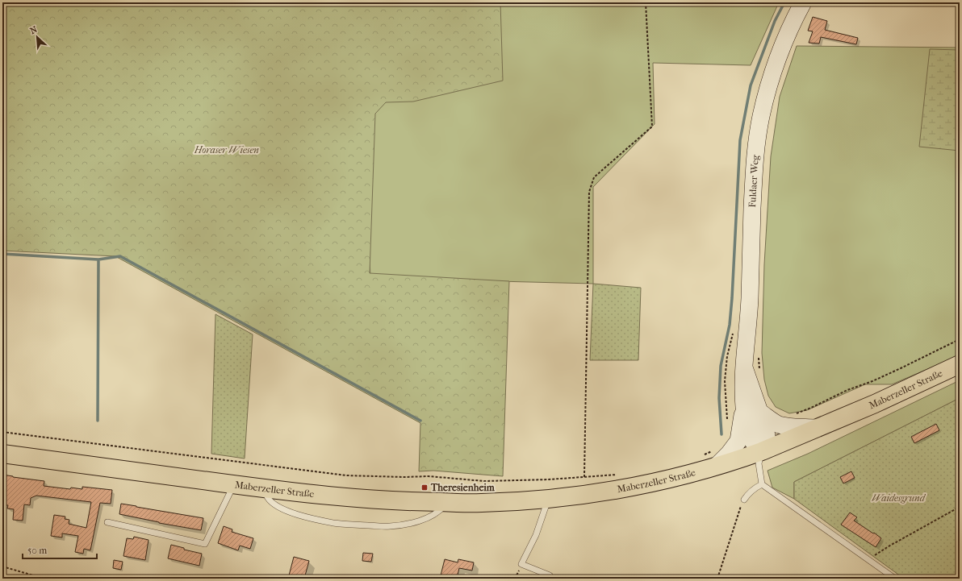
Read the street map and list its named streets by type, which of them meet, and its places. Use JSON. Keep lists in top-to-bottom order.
{
  "streets": {
    "main road": ["Fuldaer Weg", "Maberzeller Straße"]
  },
  "crossings": [
    ["Fuldaer Weg", "Maberzeller Straße"]
  ],
  "parks": ["Horaser Wiesen", "Waidesgrund"],
  "places": {
    "transit": ["Theresienheim"]
  },
  "scale_bar": "50 m",
  "north": "top left"
}
